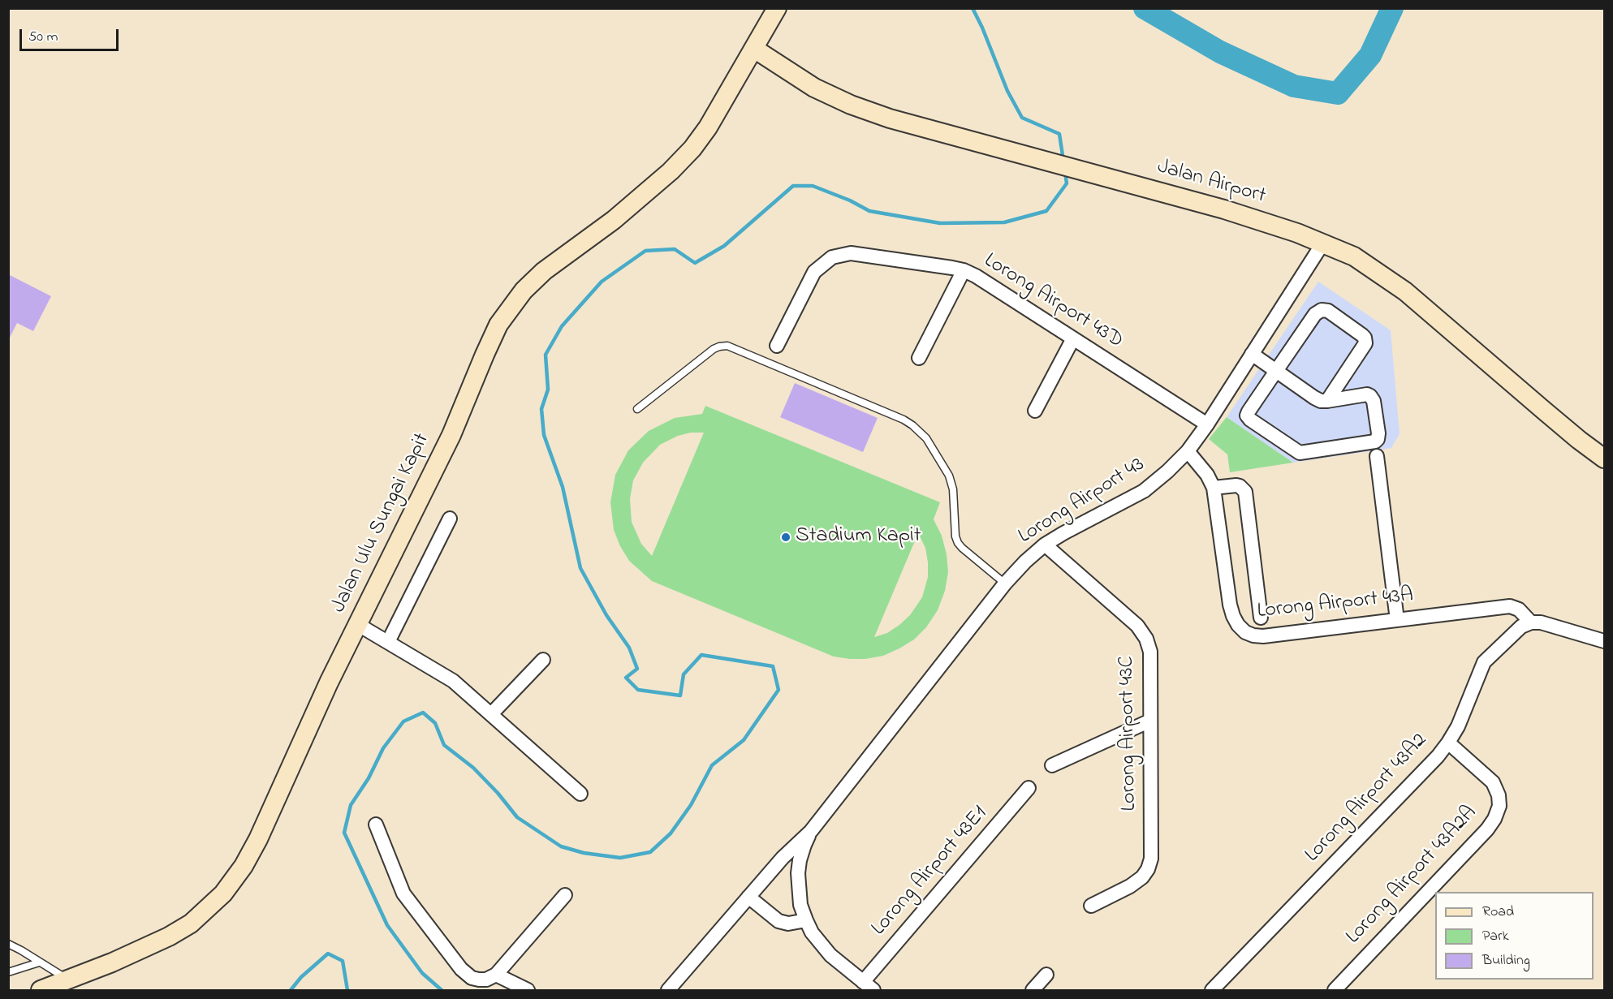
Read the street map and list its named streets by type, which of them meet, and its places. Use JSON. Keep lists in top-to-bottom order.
{
  "streets": {
    "main road": ["Jalan Airport", "Jalan Ulu Sungai Kapit"],
    "street": [
      "Lorong Airport 43D",
      "Lorong Airport 43",
      "Lorong Airport 43A",
      "Lorong Airport 43C",
      "Lorong Airport 43A2",
      "Lorong Airport 43E1",
      "Lorong Airport 43A2A"
    ]
  },
  "crossings": [
    ["Jalan Airport", "Lorong Airport 43"],
    ["Jalan Airport", "Jalan Ulu Sungai Kapit"],
    ["Lorong Airport 43D", "Lorong Airport 43"],
    ["Lorong Airport 43", "Lorong Airport 43A"],
    ["Lorong Airport 43", "Lorong Airport 43C"],
    ["Lorong Airport 43A", "Lorong Airport 43A2"],
    ["Lorong Airport 43A2", "Lorong Airport 43A2A"]
  ],
  "places": ["Stadium Kapit"],
  "legend": ["Road", "Park", "Building"],
  "scale_bar": "50 m"
}
